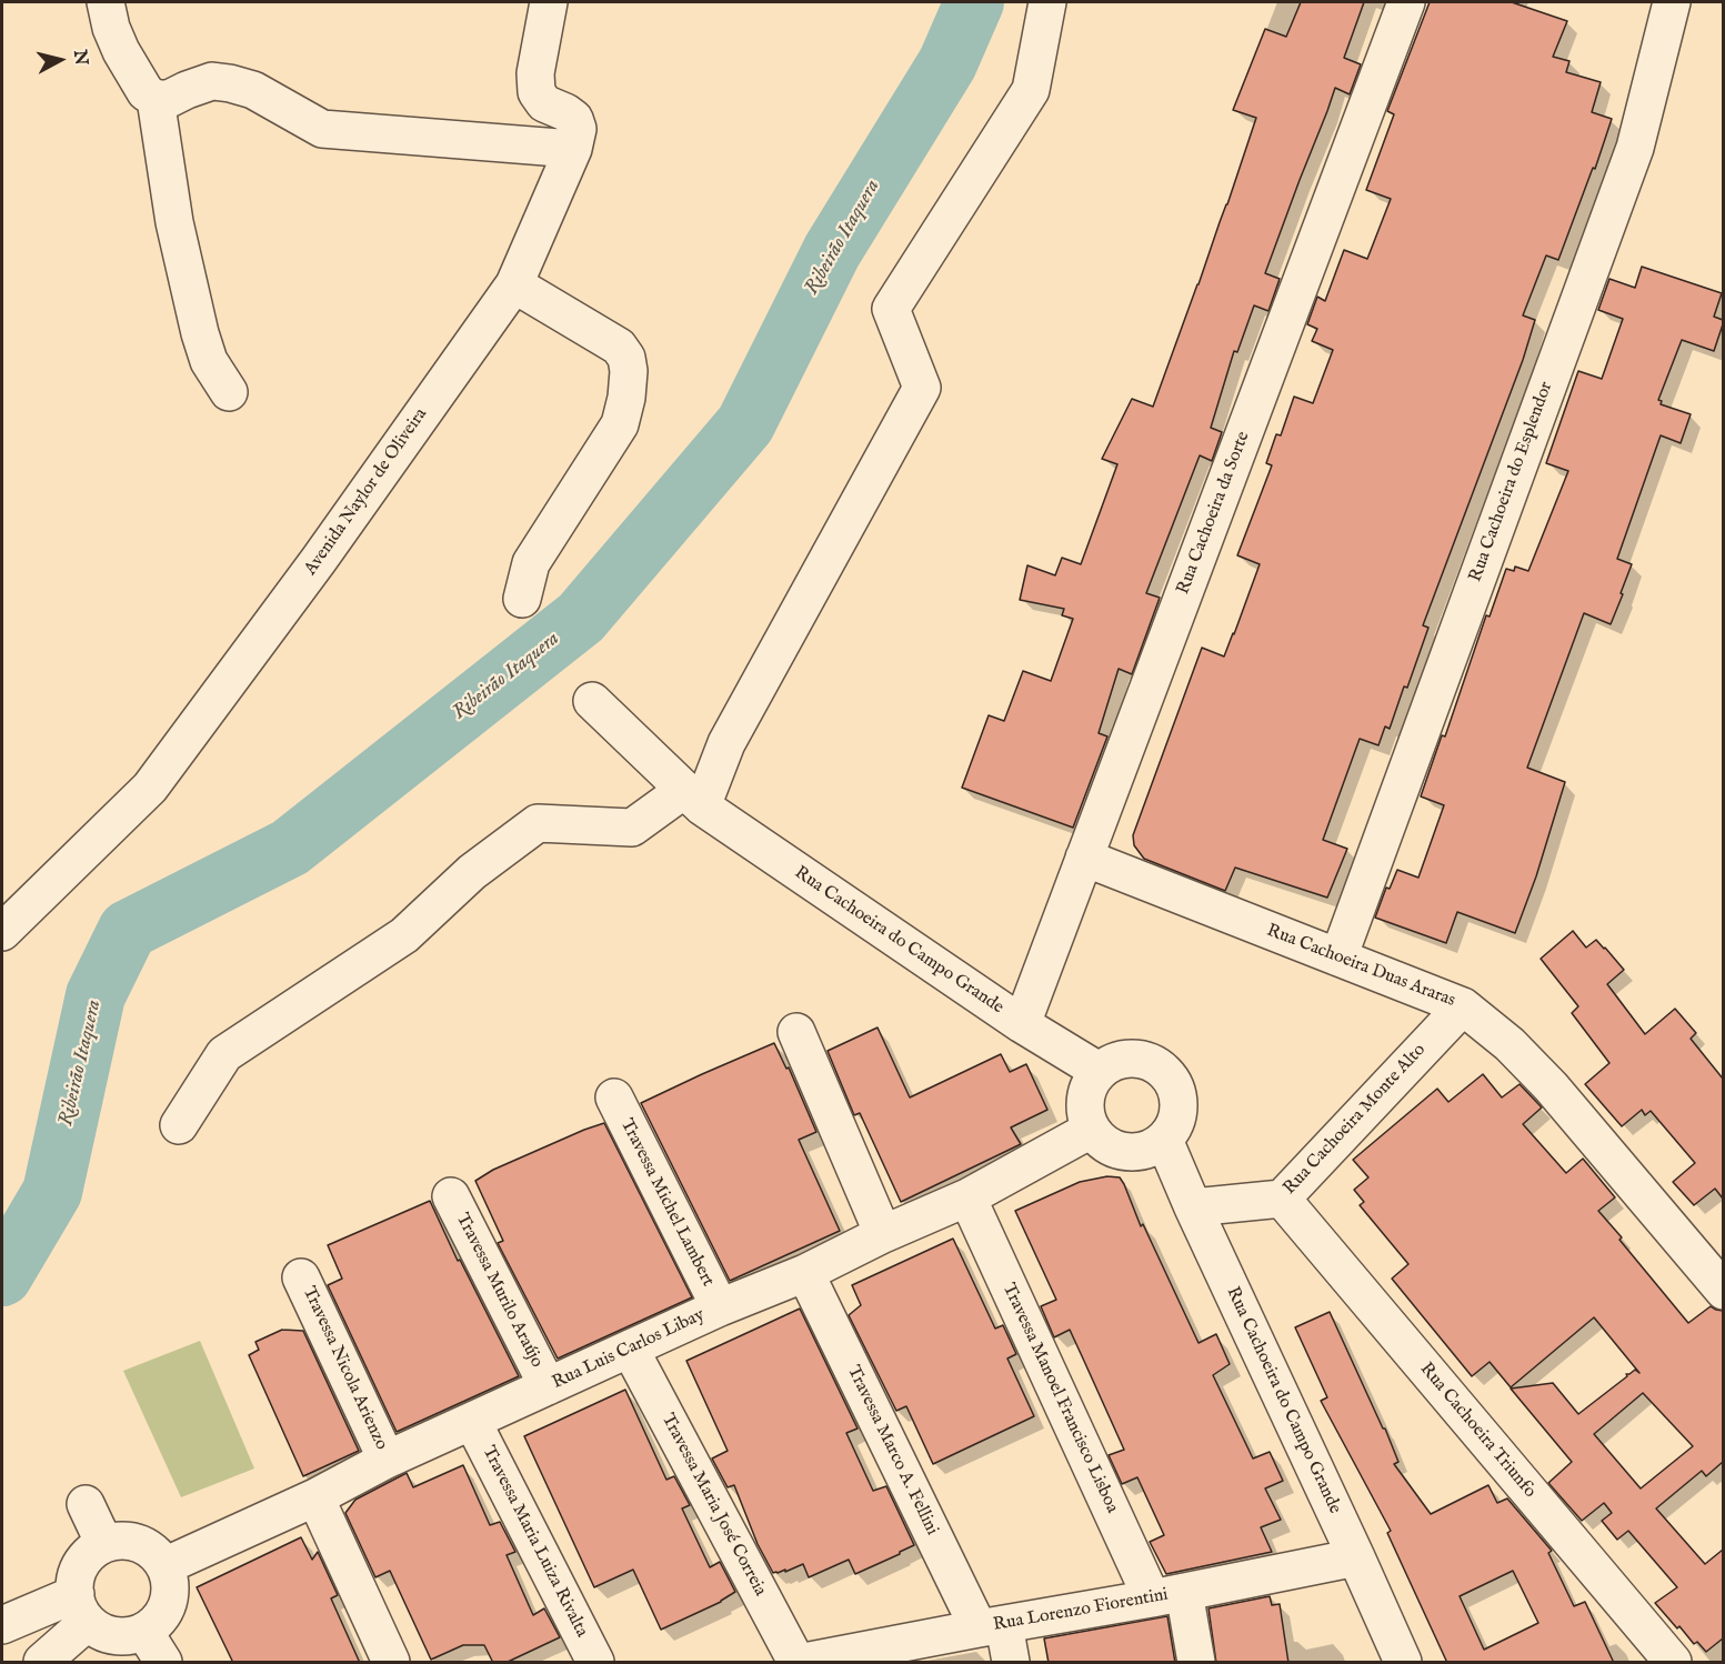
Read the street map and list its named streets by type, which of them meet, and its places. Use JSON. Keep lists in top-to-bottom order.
{
  "streets": {
    "street": [
      "Rua Cachoeira do Esplendor",
      "Avenida Naylor de Oliveira",
      "Rua Cachoeira da Sorte",
      "Rua Cachoeira do Campo Grande",
      "Rua Cachoeira Duas Araras",
      "Rua Cachoeira Monte Alto",
      "Travessa Michel Lambert",
      "Travessa Murilo Araújo",
      "Rua Luis Carlos Libay",
      "Travessa Nicola Arienzo",
      "Travessa Manoel Francisco Lisboa",
      "Rua Cachoeira Triunfo",
      "Travessa Marco A. Fellini",
      "Travessa Maria José Correia",
      "Travessa Maria Luiza Rivalta",
      "Rua Lorenzo Fiorentini"
    ]
  },
  "crossings": [
    ["Rua Cachoeira do Esplendor", "Rua Cachoeira Duas Araras"],
    ["Rua Cachoeira da Sorte", "Rua Cachoeira do Campo Grande"],
    ["Rua Cachoeira da Sorte", "Rua Cachoeira Duas Araras"],
    ["Rua Cachoeira do Campo Grande", "Rua Cachoeira Monte Alto"],
    ["Rua Cachoeira do Campo Grande", "Rua Luis Carlos Libay"],
    ["Rua Cachoeira do Campo Grande", "Rua Lorenzo Fiorentini"],
    ["Rua Cachoeira Duas Araras", "Rua Cachoeira Monte Alto"],
    ["Rua Cachoeira Monte Alto", "Rua Cachoeira Triunfo"],
    ["Travessa Michel Lambert", "Rua Luis Carlos Libay"],
    ["Travessa Murilo Araújo", "Rua Luis Carlos Libay"],
    ["Rua Luis Carlos Libay", "Travessa Nicola Arienzo"],
    ["Rua Luis Carlos Libay", "Travessa Manoel Francisco Lisboa"],
    ["Rua Luis Carlos Libay", "Travessa Marco A. Fellini"],
    ["Rua Luis Carlos Libay", "Travessa Maria José Correia"],
    ["Rua Luis Carlos Libay", "Travessa Maria Luiza Rivalta"],
    ["Travessa Manoel Francisco Lisboa", "Rua Lorenzo Fiorentini"],
    ["Travessa Marco A. Fellini", "Rua Lorenzo Fiorentini"]
  ],
  "water": ["Ribeirão Itaquera"],
  "north": "right"
}
